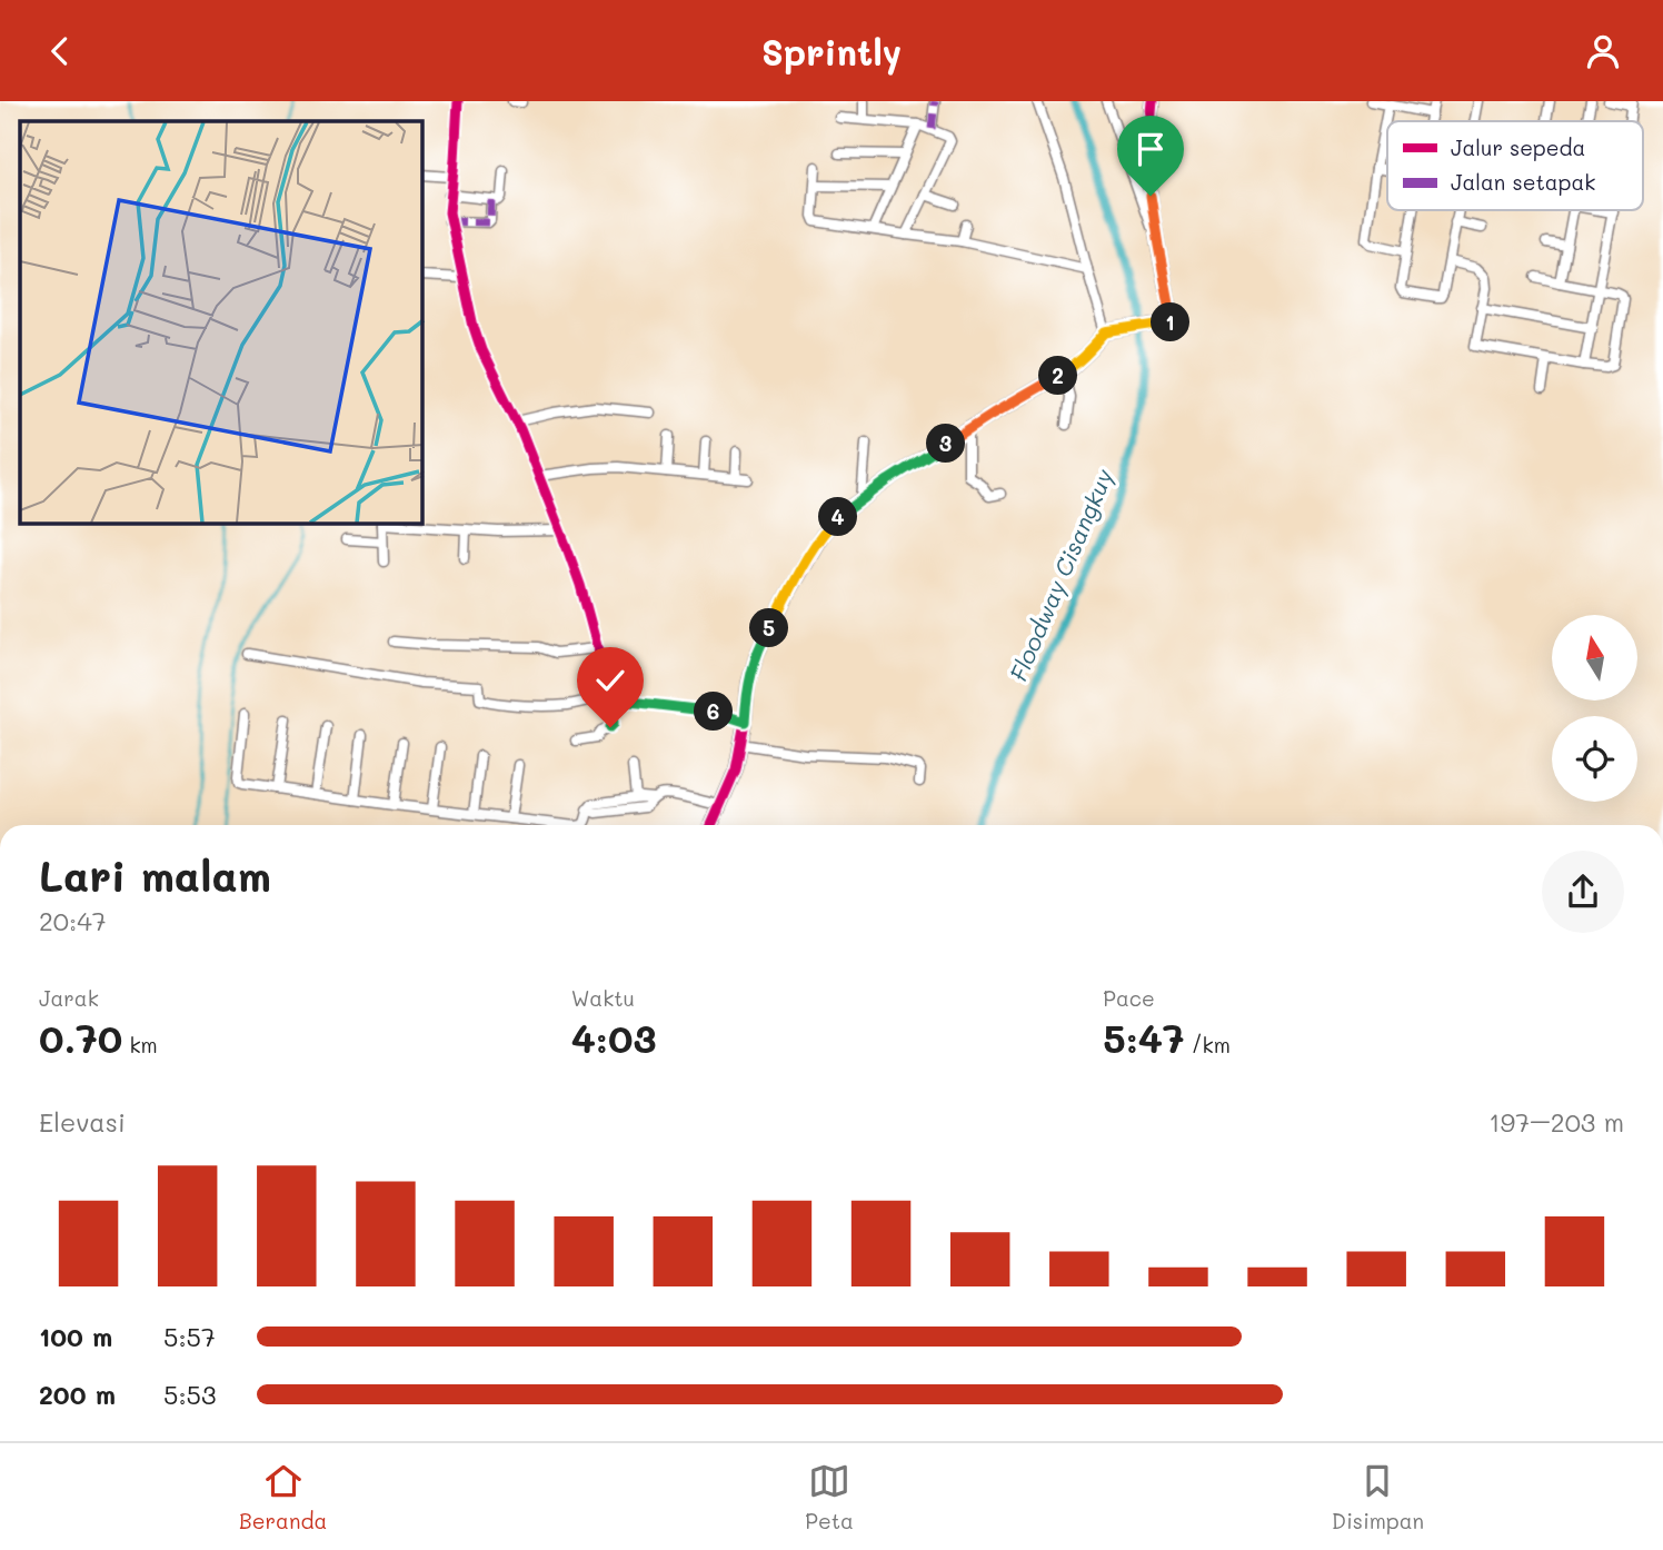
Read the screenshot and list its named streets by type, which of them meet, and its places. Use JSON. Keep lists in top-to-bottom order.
{
  "water": ["Floodway Cisangkuy"],
  "legend": ["Jalur sepeda", "Jalan setapak"],
  "north": "top",
  "page": {
    "header": "Sprintly",
    "pins": [
      "1",
      "2",
      "3",
      "4",
      "5",
      "6"
    ],
    "heading": ["Lari malam", "20:47"],
    "stats": [
      ["Jarak", "0.70 km"],
      ["Waktu", "4:03"],
      ["Pace", "5:47 /km"]
    ],
    "chart": ["Elevasi", "197–203 m"],
    "list": [
      {
        "name": "100 m",
        "note": "5:57"
      },
      {
        "name": "200 m",
        "note": "5:53"
      }
    ],
    "tabs": ["Beranda", "Peta", "Disimpan"]
  }
}
